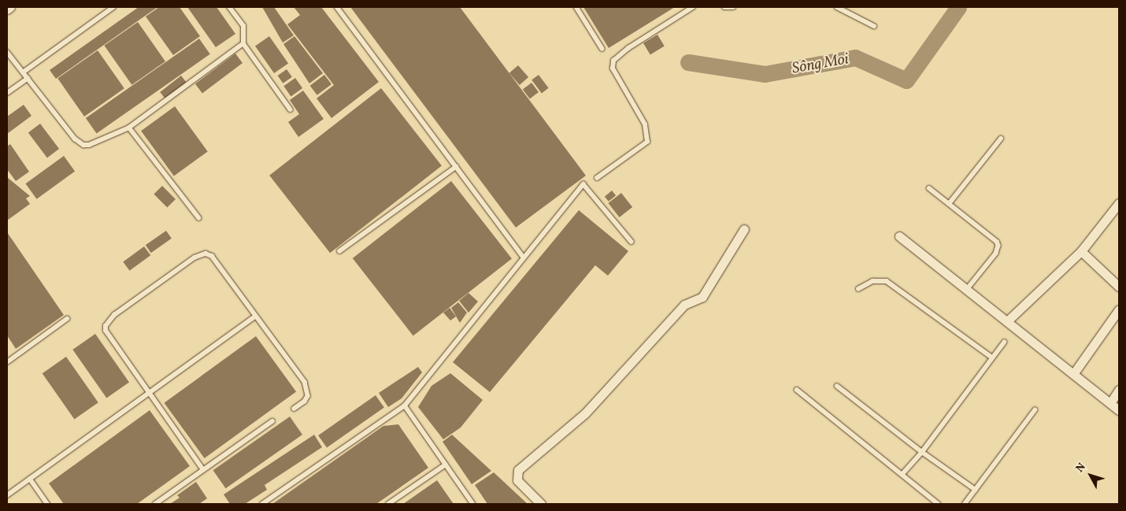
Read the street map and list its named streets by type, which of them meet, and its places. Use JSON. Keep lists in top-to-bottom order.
{
  "water": ["Sông Moi"],
  "north": "top left"
}
